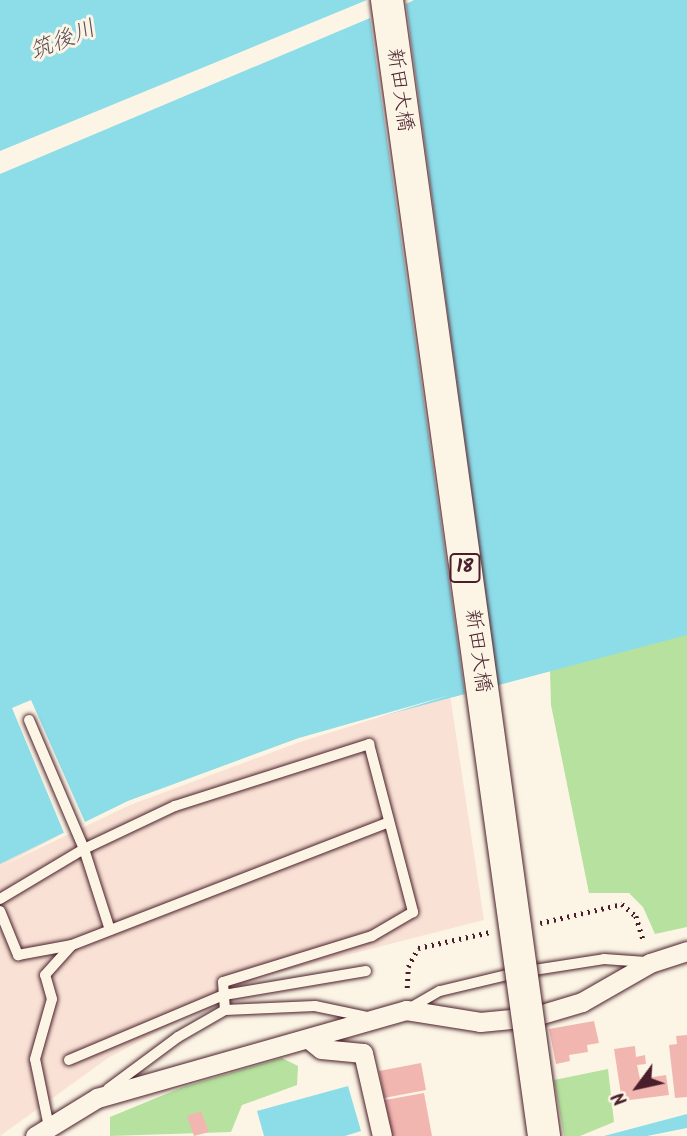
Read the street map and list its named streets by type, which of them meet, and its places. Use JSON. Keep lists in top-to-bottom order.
{
  "streets": {
    "main road": ["新田大橋", "18"]
  },
  "water": ["筑後川"],
  "north": "bottom left"
}
